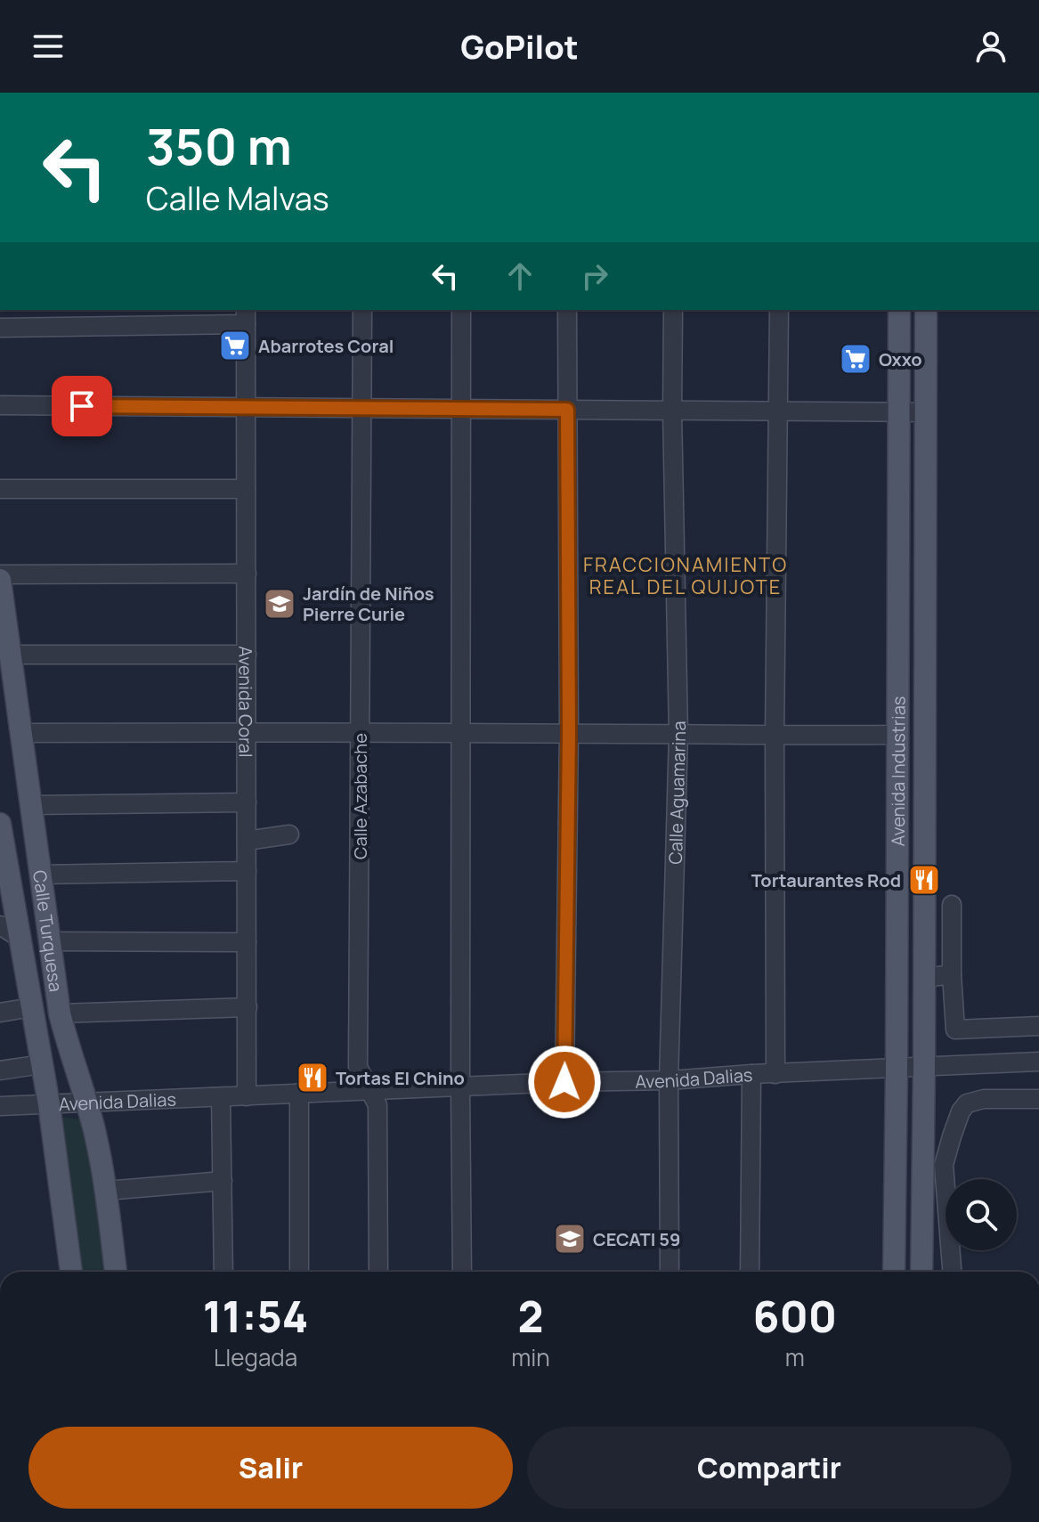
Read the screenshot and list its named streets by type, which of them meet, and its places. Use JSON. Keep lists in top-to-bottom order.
{
  "streets": {
    "main road": ["Avenida Industrias", "Calle Turquesa"],
    "street": [
      "Avenida Coral",
      "Calle Aguamarina",
      "Calle Azabache",
      "Avenida Dalias"
    ]
  },
  "crossings": [
    ["Avenida Coral", "Avenida Dalias"],
    ["Avenida Industrias", "Avenida Dalias"],
    ["Calle Aguamarina", "Avenida Dalias"],
    ["Calle Azabache", "Avenida Dalias"],
    ["Calle Turquesa", "Avenida Dalias"]
  ],
  "districts": ["FRACCIONAMIENTO REAL DEL QUIJOTE"],
  "places": {
    "supermarket": ["Abarrotes Coral", "Oxxo"],
    "school or university": ["Jardín de Niños Pierre Curie", "CECATI 59"],
    "restaurant": ["Tortaurantes Rod", "Tortas El Chino"]
  },
  "page": {
    "header": "GoPilot",
    "turn": ["350 m", "Calle Malvas"],
    "eta": [
      "11:54",
      "Llegada",
      "2",
      "min",
      "600",
      "m"
    ],
    "buttons": ["Salir", "Compartir"]
  }
}
